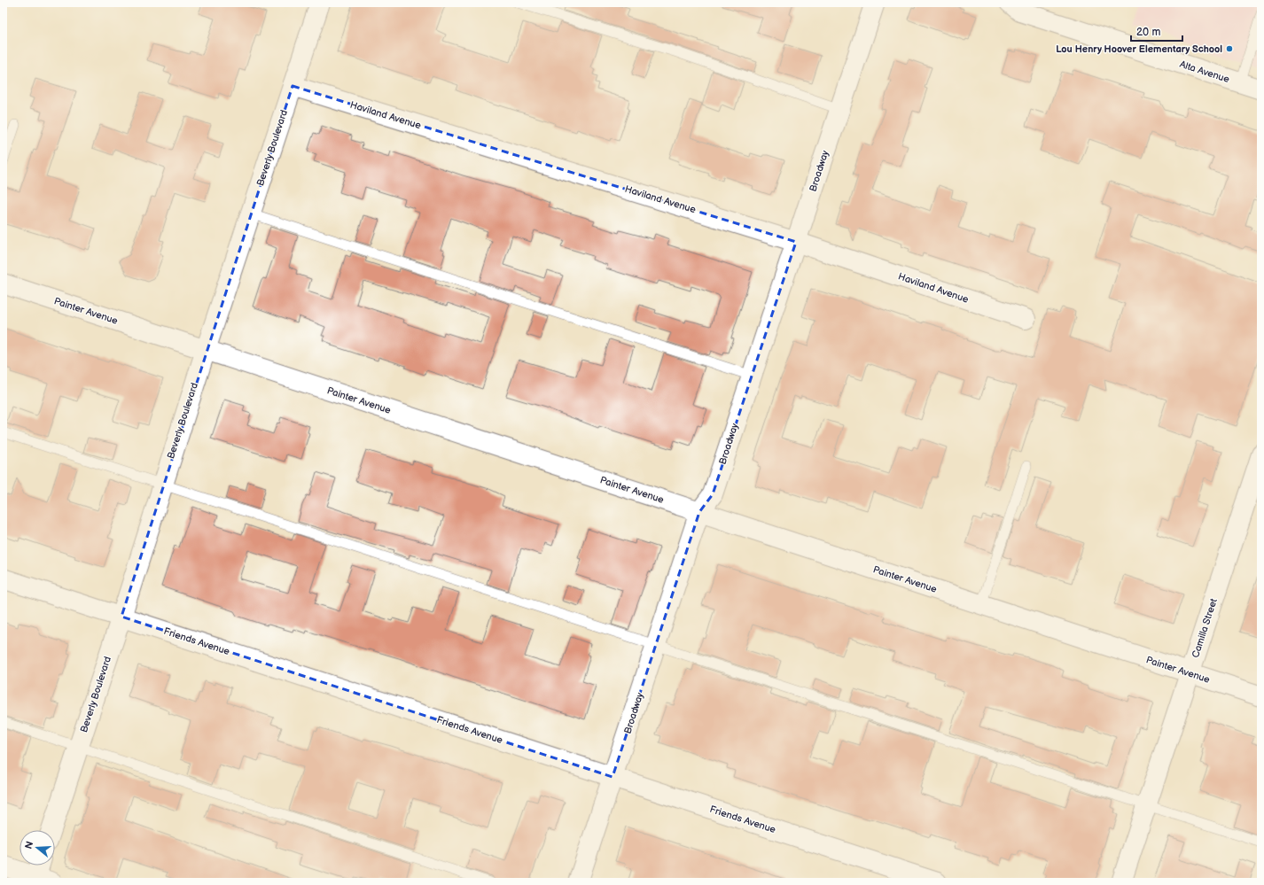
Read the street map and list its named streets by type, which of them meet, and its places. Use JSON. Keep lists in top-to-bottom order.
{
  "streets": {
    "street": [
      "Alta Avenue",
      "Haviland Avenue",
      "Beverly Boulevard",
      "Broadway",
      "Painter Avenue",
      "Camilla Street",
      "Friends Avenue"
    ]
  },
  "crossings": [
    ["Haviland Avenue", "Beverly Boulevard"],
    ["Haviland Avenue", "Broadway"],
    ["Beverly Boulevard", "Painter Avenue"],
    ["Beverly Boulevard", "Friends Avenue"],
    ["Broadway", "Painter Avenue"],
    ["Broadway", "Friends Avenue"],
    ["Painter Avenue", "Camilla Street"]
  ],
  "places": ["Lou Henry Hoover Elementary School"],
  "scale_bar": "20 m",
  "north": "left"
}
